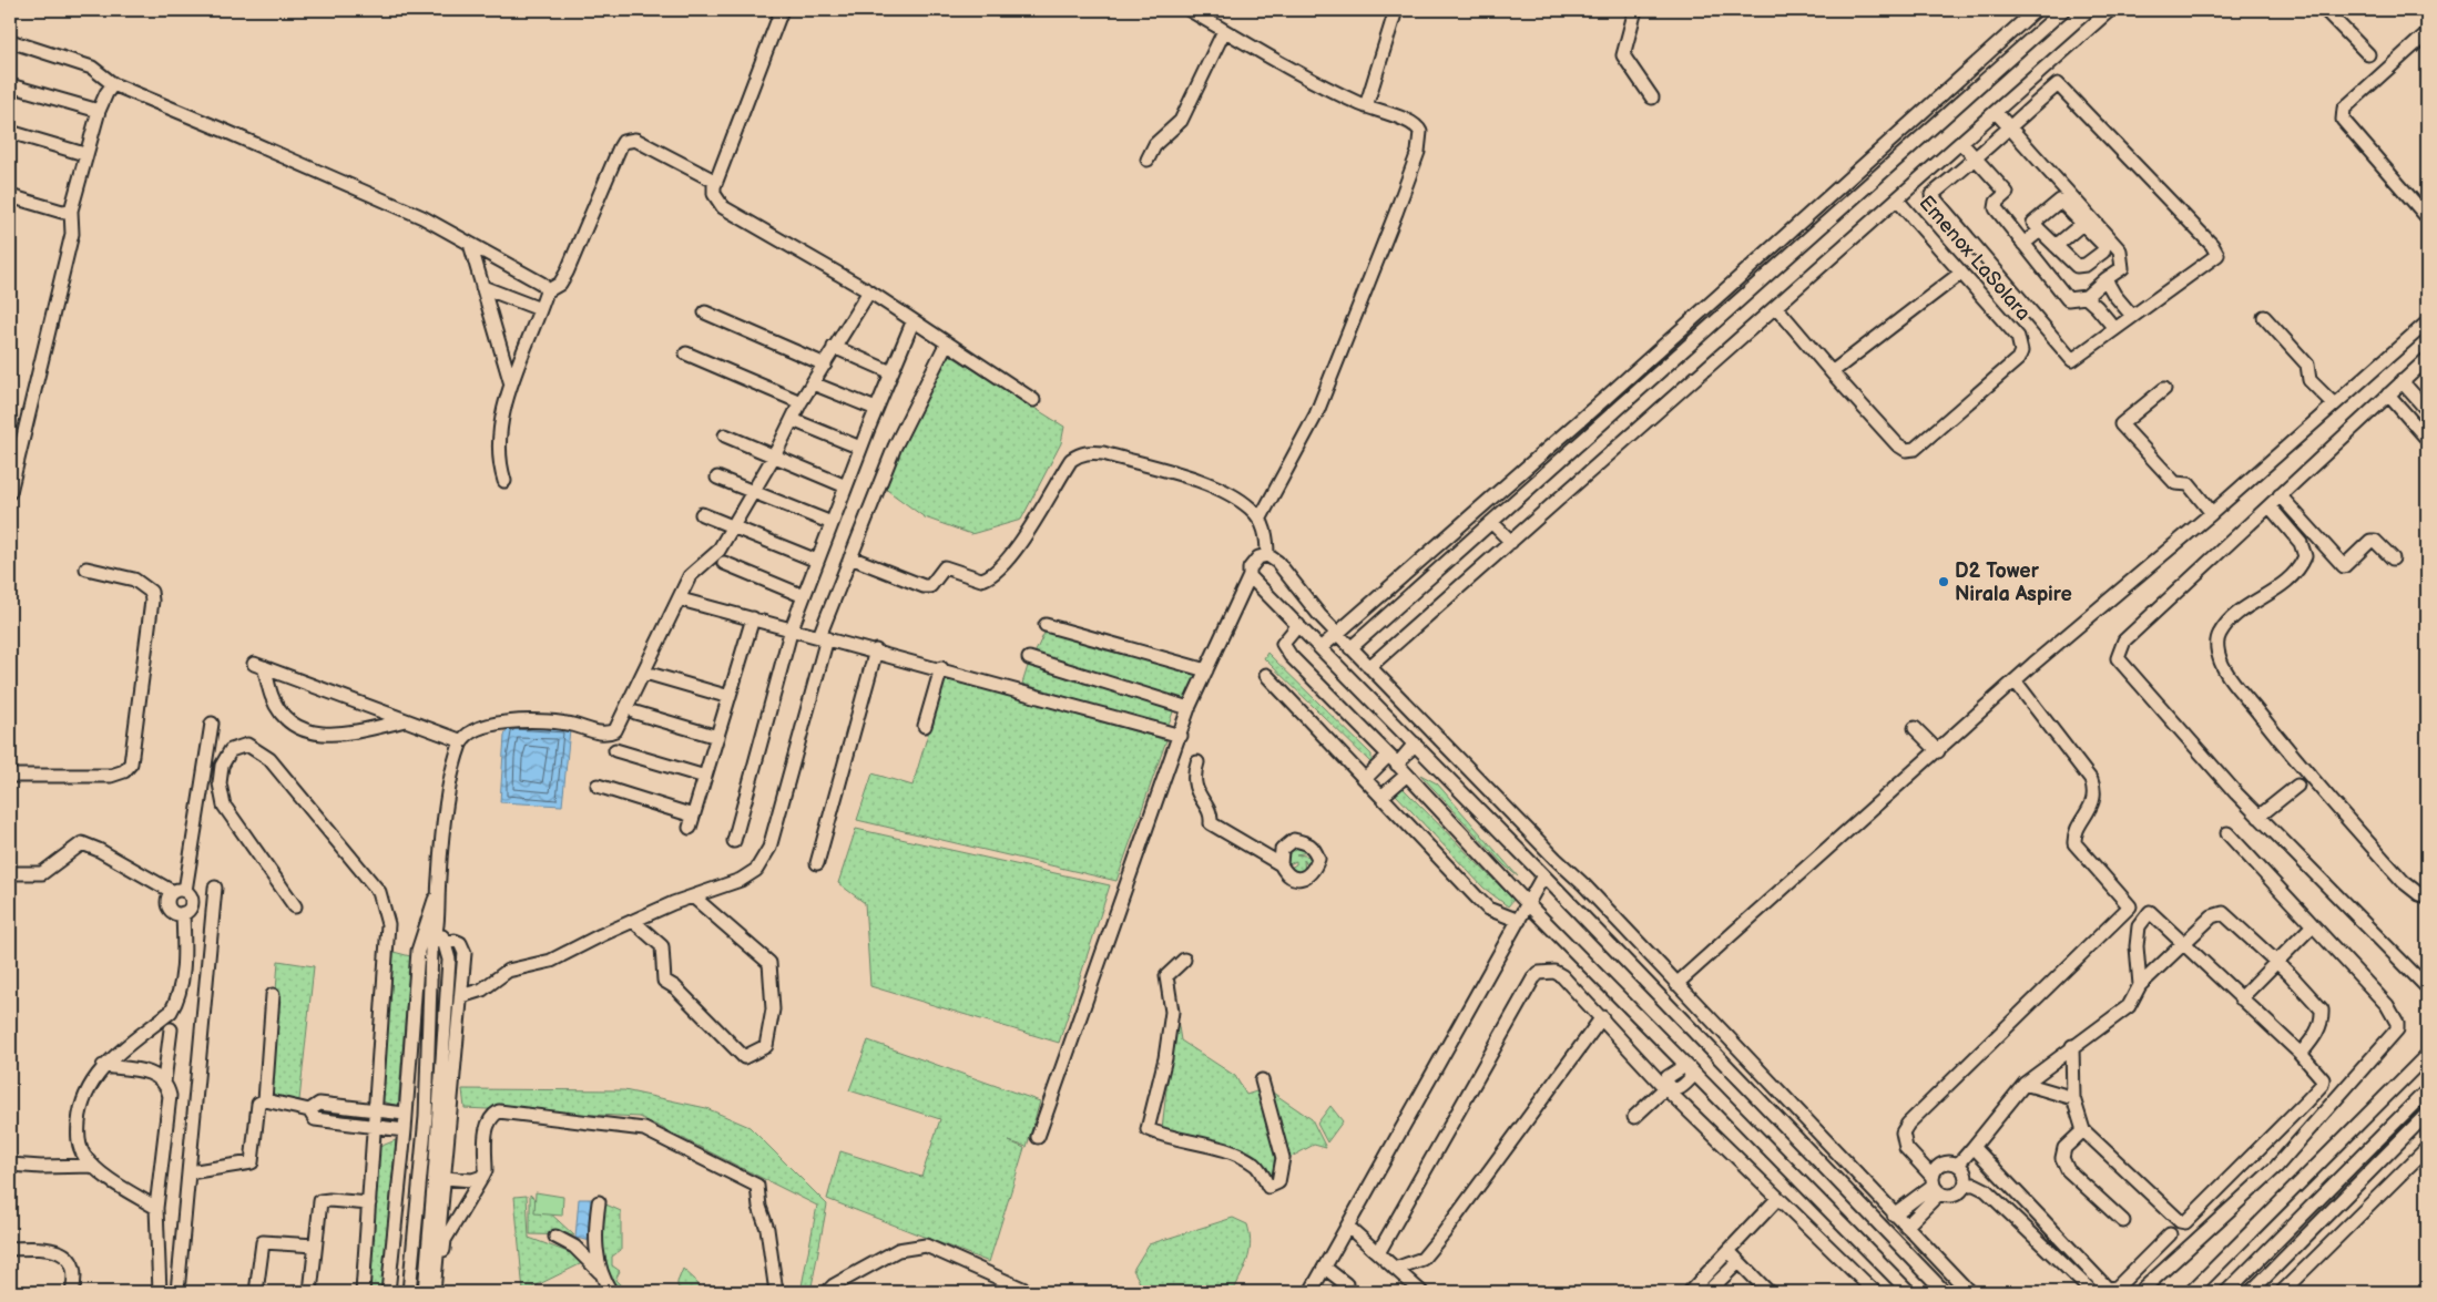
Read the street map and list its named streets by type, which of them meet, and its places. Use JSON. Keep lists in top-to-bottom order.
{
  "streets": {
    "street": ["Emenox LaSolara"]
  },
  "places": ["D2 Tower Nirala Aspire"]
}
